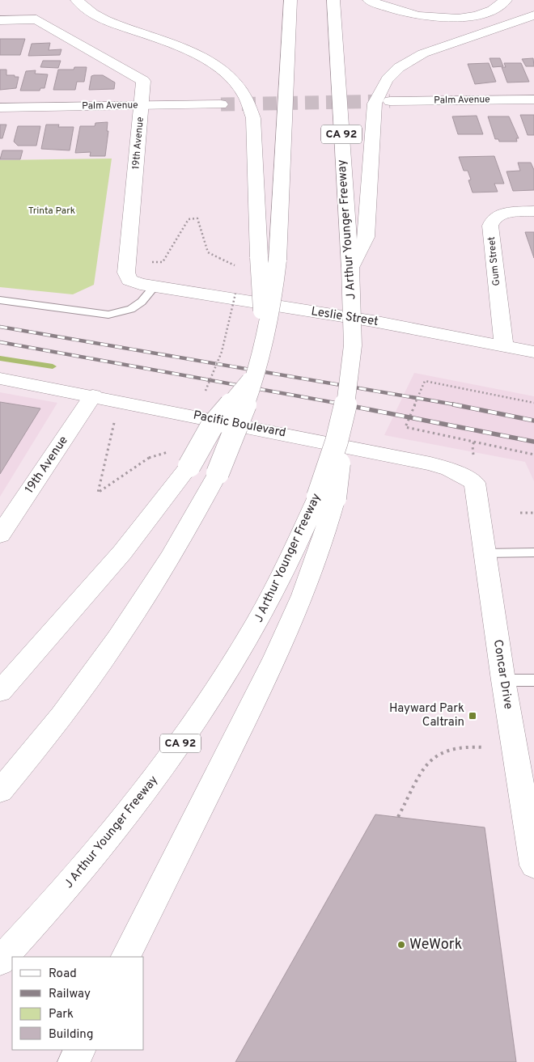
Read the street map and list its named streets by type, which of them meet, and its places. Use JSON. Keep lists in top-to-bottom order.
{
  "streets": {
    "main road": [
      "Palm Avenue",
      "CA 92",
      "19th Avenue",
      "J Arthur Younger Freeway",
      "Gum Street",
      "Leslie Street",
      "Pacific Boulevard",
      "Concar Drive"
    ]
  },
  "crossings": [
    ["Palm Avenue", "19th Avenue"],
    ["19th Avenue", "Leslie Street"],
    ["19th Avenue", "Pacific Boulevard"],
    ["Gum Street", "Leslie Street"],
    ["Pacific Boulevard", "Concar Drive"]
  ],
  "parks": ["Trinta Park"],
  "places": {
    "transit": ["Hayward Park Caltrain"],
    "other": ["WeWork"]
  },
  "legend": [
    "Road",
    "Railway",
    "Park",
    "Building"
  ]
}
